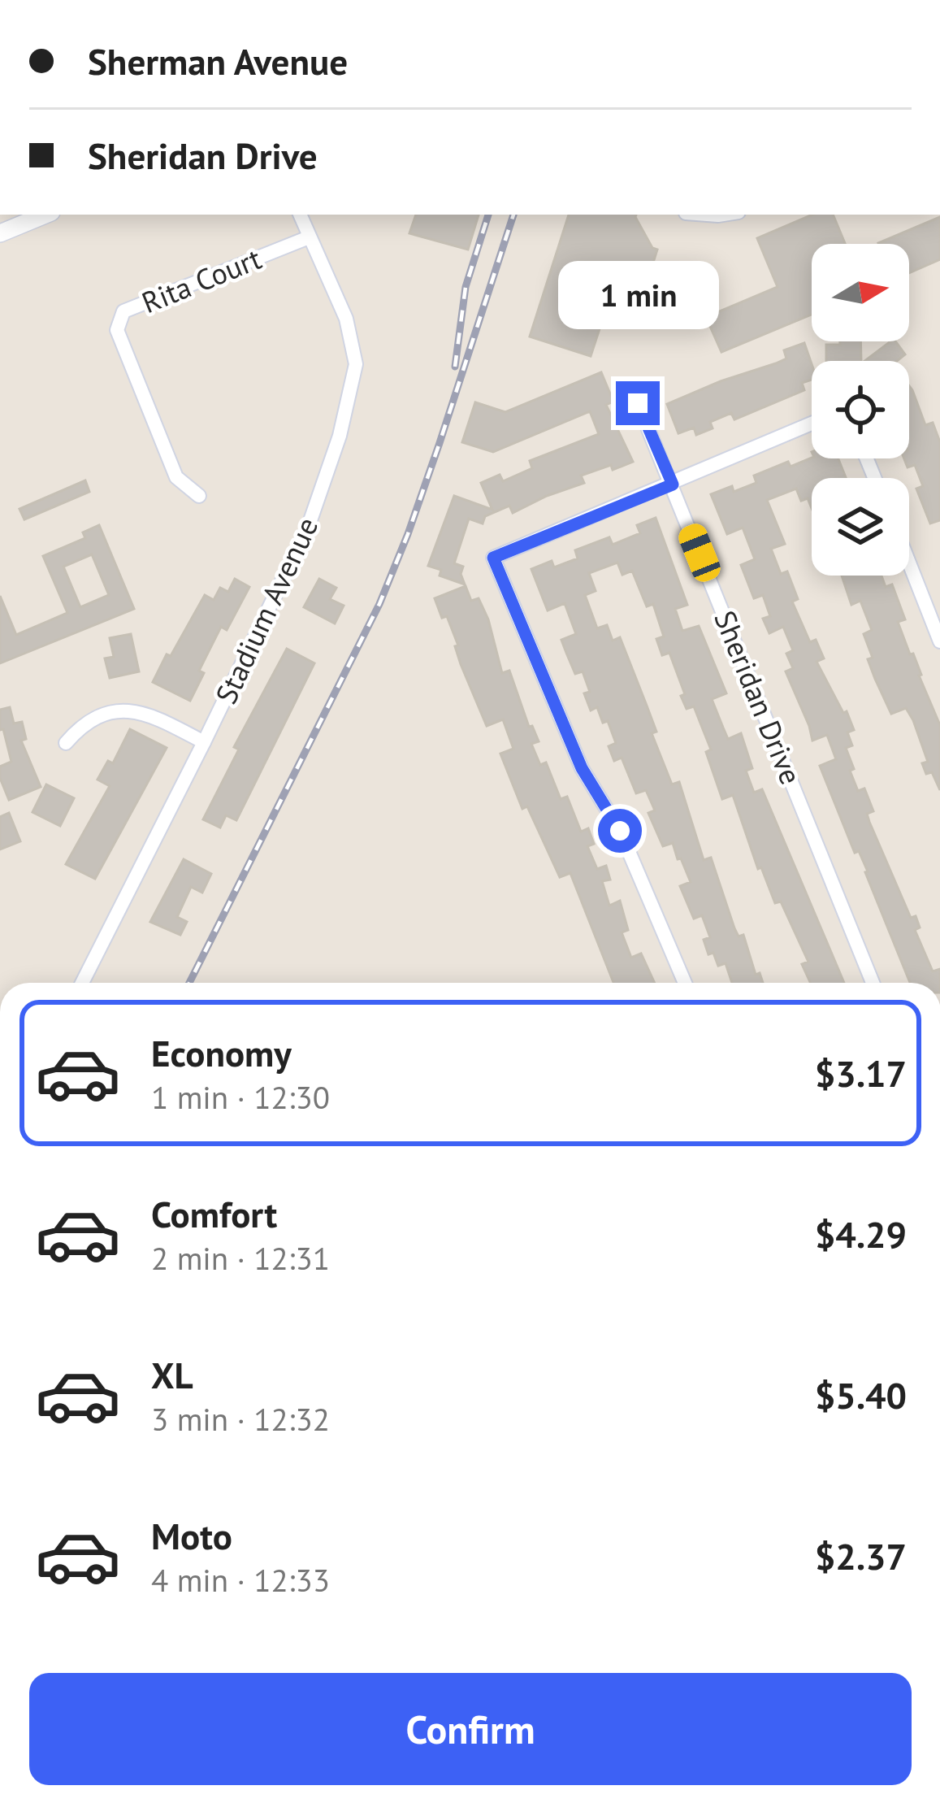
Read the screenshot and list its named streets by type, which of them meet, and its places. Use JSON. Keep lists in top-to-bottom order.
{
  "streets": {
    "street": ["Rita Court", "Stadium Avenue", "Sheridan Drive"]
  },
  "crossings": [
    ["Rita Court", "Stadium Avenue"]
  ],
  "north": "right",
  "page": {
    "banner": ["Sherman Avenue", "Sheridan Drive"],
    "bubble": "1 min",
    "list": [
      {
        "name": "Economy",
        "note": "1 min · 12:30",
        "value": "$3.17"
      },
      {
        "name": "Comfort",
        "note": "2 min · 12:31",
        "value": "$4.29"
      },
      {
        "name": "XL",
        "note": "3 min · 12:32",
        "value": "$5.40"
      },
      {
        "name": "Moto",
        "note": "4 min · 12:33",
        "value": "$2.37"
      }
    ],
    "buttons": "Confirm"
  }
}
